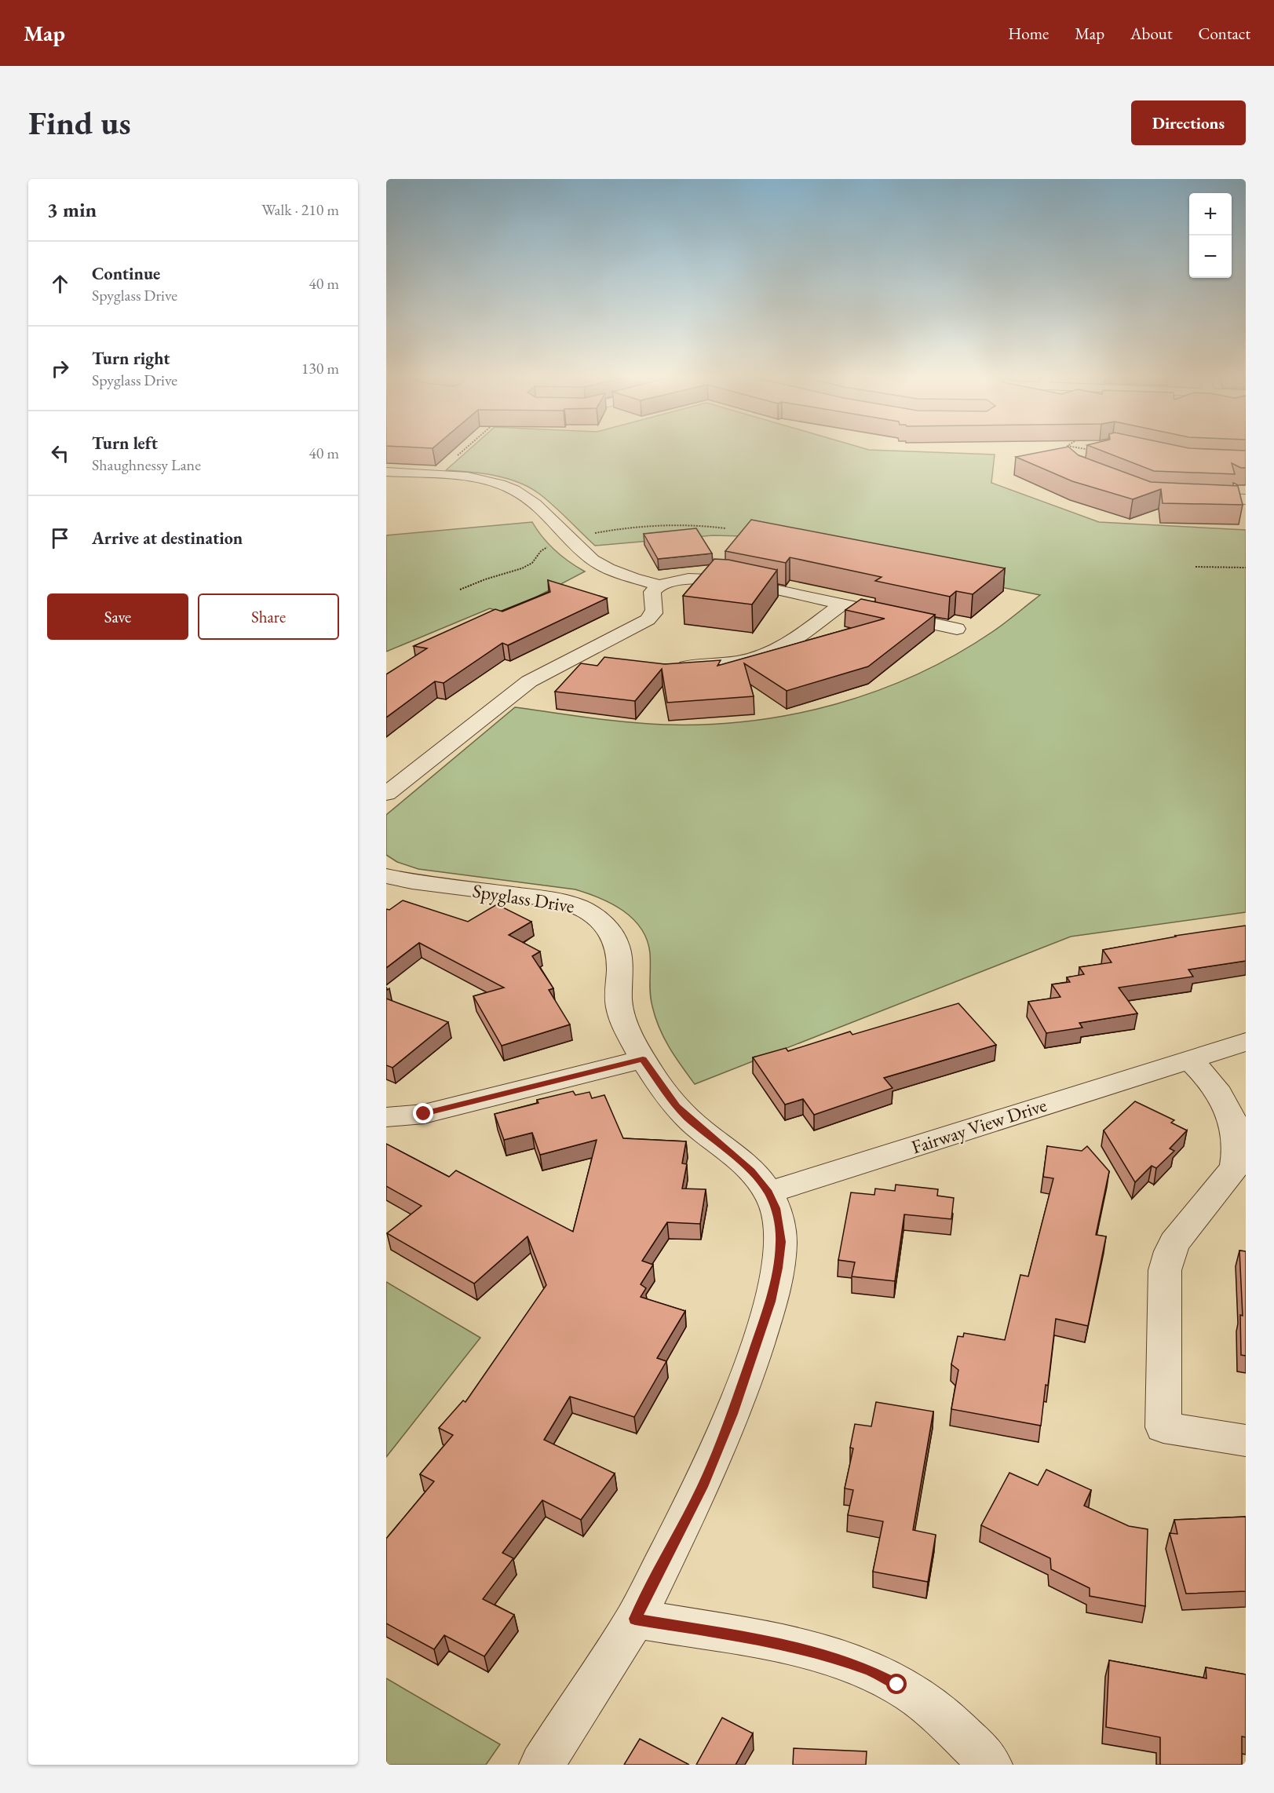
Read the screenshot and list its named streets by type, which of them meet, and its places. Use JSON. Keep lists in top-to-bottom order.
{
  "streets": {
    "street": ["Spyglass Drive", "Fairway View Drive"]
  },
  "crossings": [
    ["Spyglass Drive", "Fairway View Drive"]
  ],
  "page": {
    "header": "Map",
    "nav": [
      "Home",
      "Map",
      "About",
      "Contact"
    ],
    "buttons": [
      "Directions",
      ["Save", "Share"]
    ],
    "title": "Find us",
    "heading": ["3 min", "Walk · 210 m"],
    "map_buttons": ["+", "−"],
    "list": [
      ["Continue", "Spyglass Drive", "40 m"],
      ["Turn right", "Spyglass Drive", "130 m"],
      ["Turn left", "Shaughnessy Lane", "40 m"],
      "Arrive at destination"
    ]
  }
}
